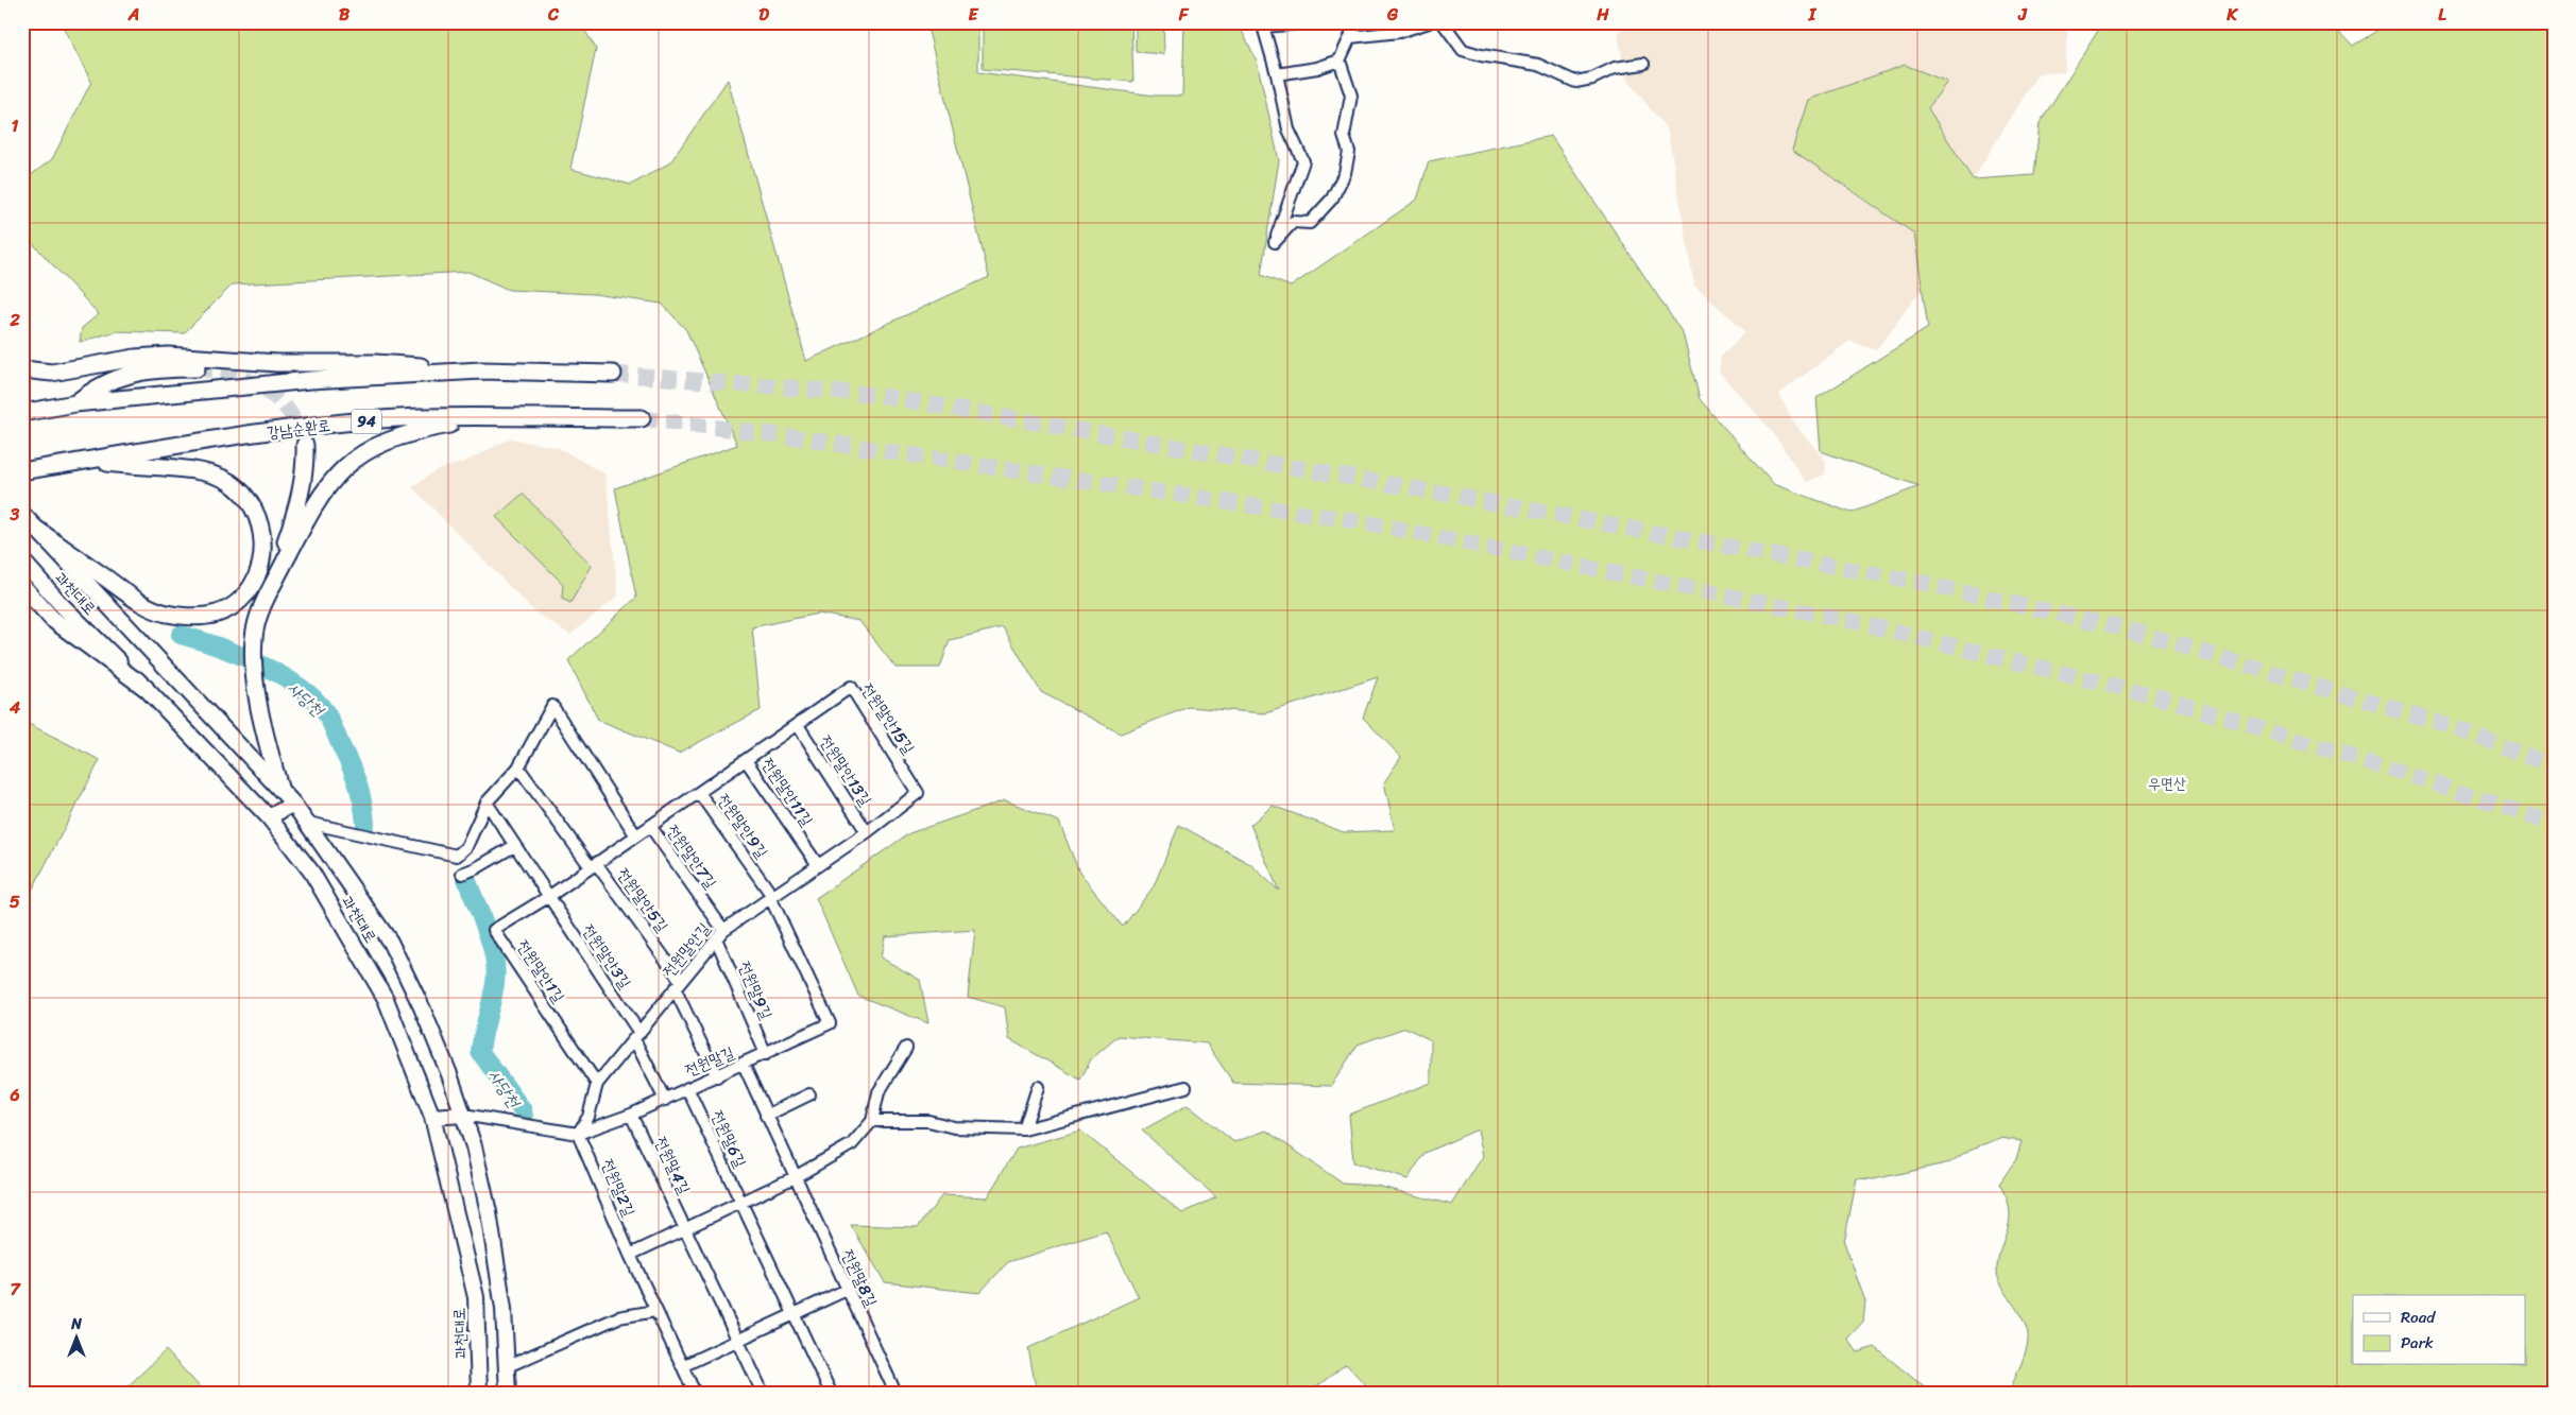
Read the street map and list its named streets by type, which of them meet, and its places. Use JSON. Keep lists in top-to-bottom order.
{
  "streets": {
    "highway": ["94", "강남순환로"],
    "main road": ["과천대로"],
    "street": [
      "전원말안15길",
      "전원말안13길",
      "전원말안11길",
      "전원말안9길",
      "전원말안7길",
      "전원말안5길",
      "전원말안길",
      "전원말안3길",
      "전원말안1길",
      "전원말9길",
      "전원말길",
      "전원말6길",
      "전원말4길",
      "전원말2길",
      "전원말8길"
    ]
  },
  "crossings": [
    ["과천대로", "전원말길"],
    ["전원말안15길", "전원말안13길"],
    ["전원말안15길", "전원말안11길"],
    ["전원말안15길", "전원말안길"],
    ["전원말안13길", "전원말안11길"],
    ["전원말안13길", "전원말안길"],
    ["전원말안11길", "전원말안9길"],
    ["전원말안11길", "전원말안길"],
    ["전원말안9길", "전원말안7길"],
    ["전원말안9길", "전원말안길"],
    ["전원말안9길", "전원말길"],
    ["전원말안7길", "전원말안5길"],
    ["전원말안7길", "전원말안길"],
    ["전원말안7길", "전원말9길"],
    ["전원말안5길", "전원말안길"],
    ["전원말안5길", "전원말길"],
    ["전원말안길", "전원말안3길"],
    ["전원말안길", "전원말안1길"],
    ["전원말안길", "전원말9길"],
    ["전원말안길", "전원말길"],
    ["전원말안길", "전원말2길"],
    ["전원말안3길", "전원말안1길"],
    ["전원말안3길", "전원말길"],
    ["전원말9길", "전원말길"],
    ["전원말길", "전원말6길"],
    ["전원말길", "전원말4길"],
    ["전원말길", "전원말2길"],
    ["전원말길", "전원말8길"]
  ],
  "water": ["사당천"],
  "parks": ["우면산"],
  "legend": ["Road", "Park"],
  "north": "top",
  "grid": {
    "columns": [
      "A",
      "B",
      "C",
      "D",
      "E",
      "F",
      "G",
      "H",
      "I",
      "J",
      "K",
      "L"
    ],
    "rows": [
      "1",
      "2",
      "3",
      "4",
      "5",
      "6",
      "7"
    ]
  }
}
